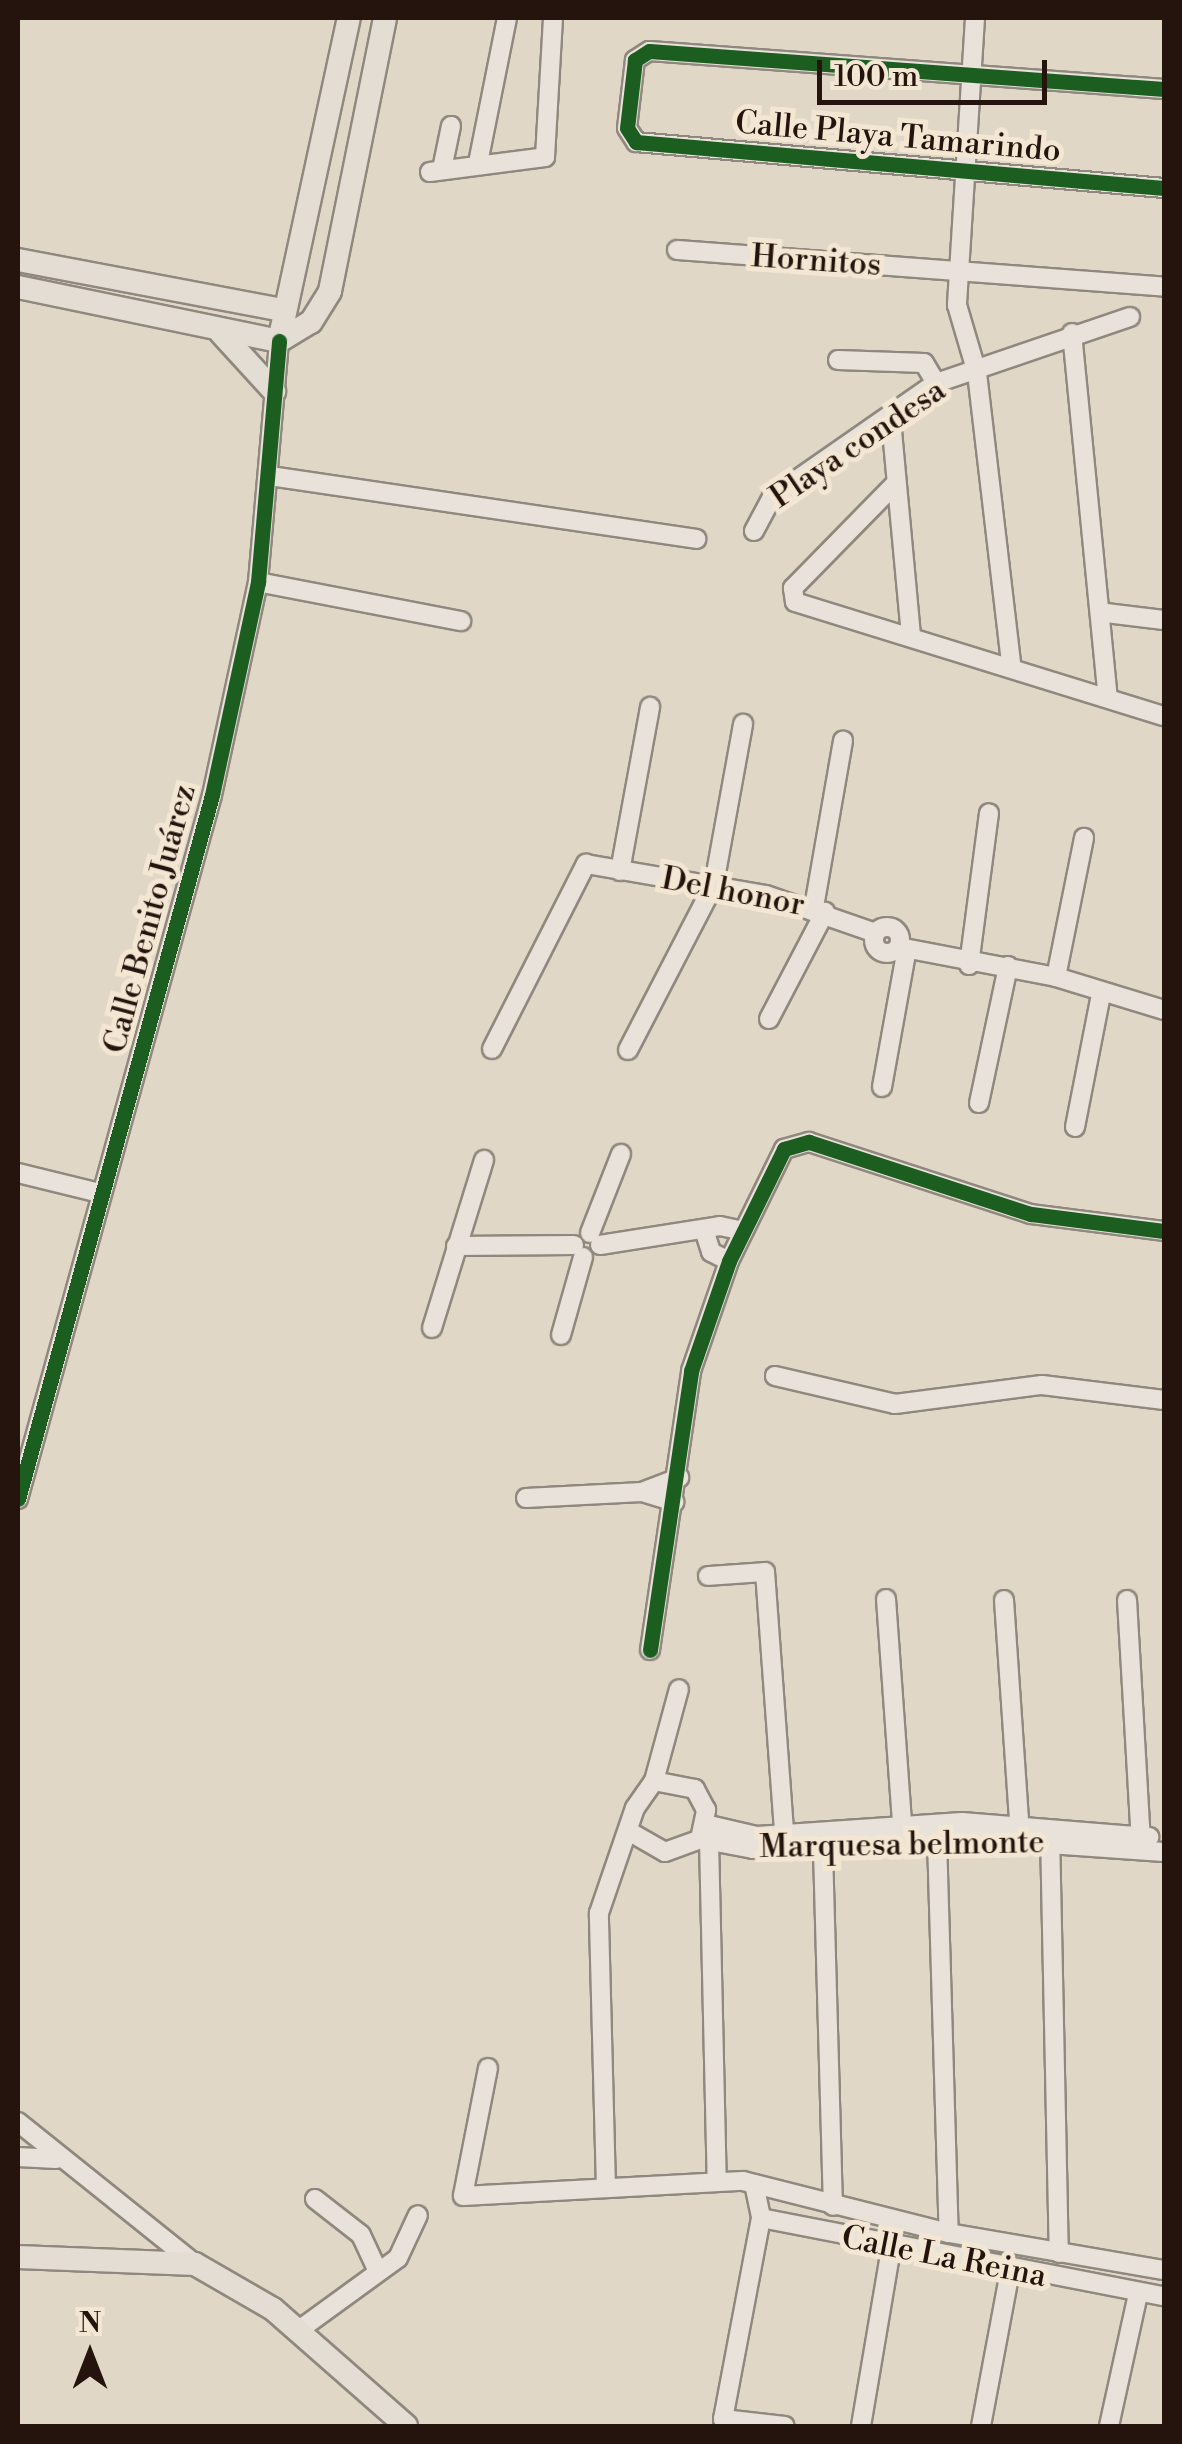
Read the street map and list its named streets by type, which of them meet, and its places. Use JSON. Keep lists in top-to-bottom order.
{
  "streets": {
    "main road": ["Calle Benito Juárez"],
    "street": [
      "Calle Playa Tamarindo",
      "Hornitos",
      "Playa condesa",
      "Del honor",
      "Marquesa belmonte",
      "Calle La Reina"
    ]
  },
  "scale_bar": "100 m",
  "north": "top"
}
